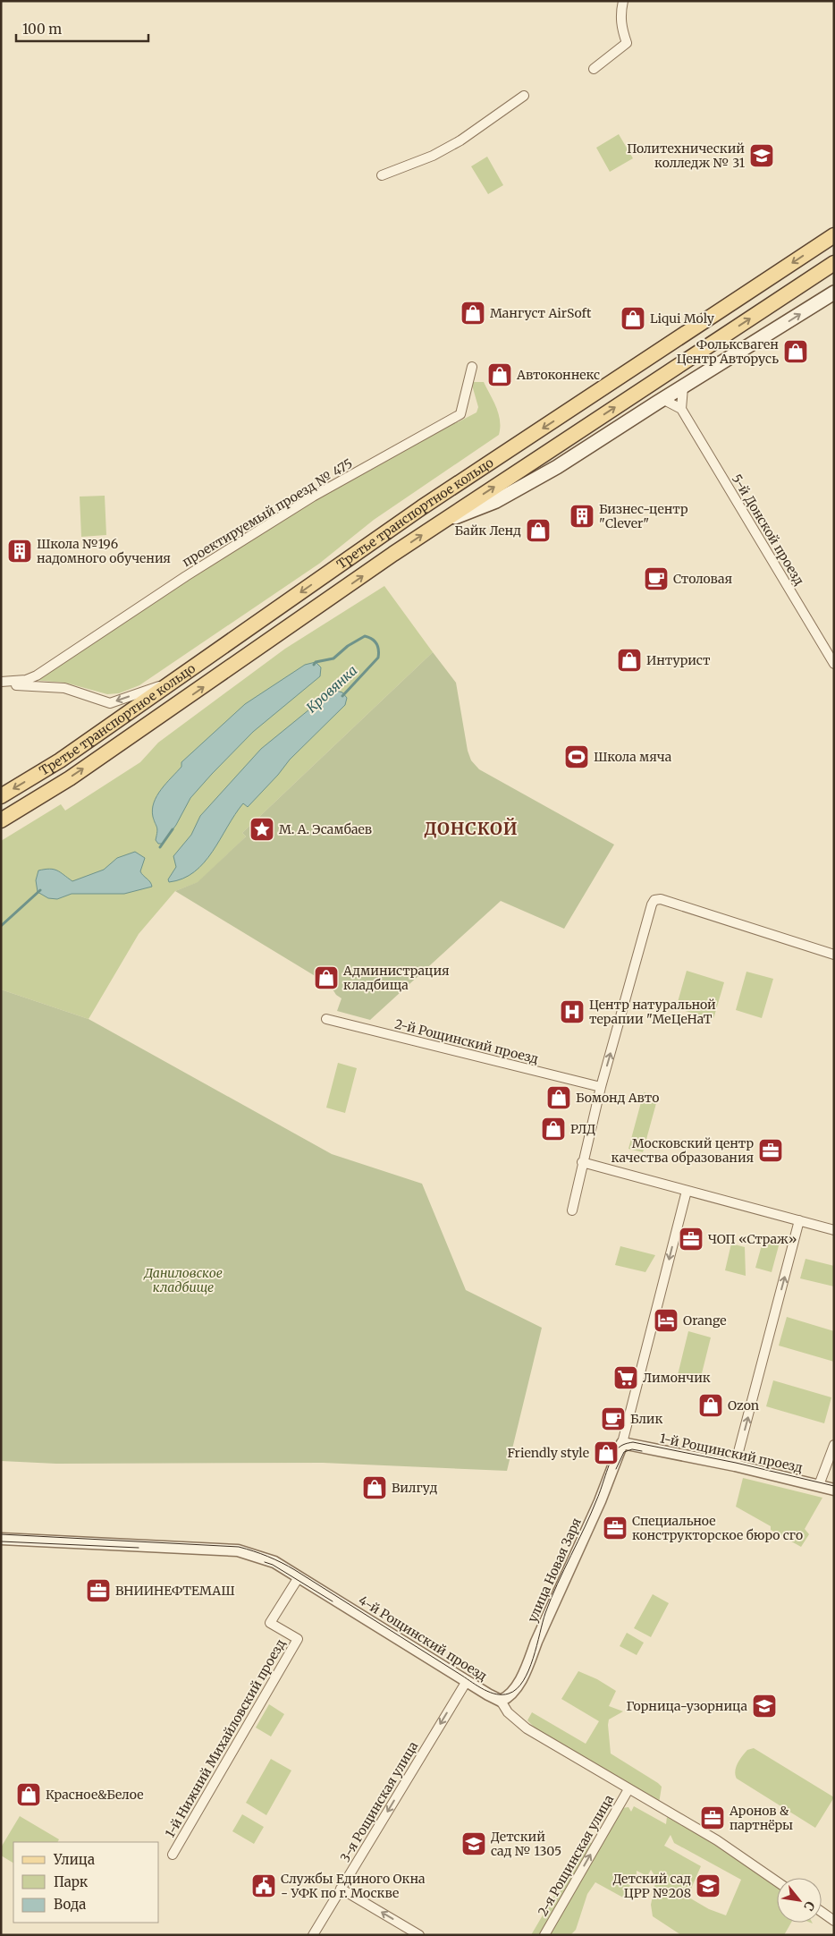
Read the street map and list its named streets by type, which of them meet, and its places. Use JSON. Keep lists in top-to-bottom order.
{
  "streets": {
    "main road": ["Третье транспортное кольцо"],
    "street": [
      "проектируемый проезд № 475",
      "5-й Донской проезд",
      "2-й Рощинский проезд",
      "1-й Рощинский проезд",
      "улица Новая Заря",
      "4-й Рощинский проезд",
      "1-й Нижний Михайловский проезд",
      "3-я Рощинская улица",
      "2-я Рощинская улица"
    ]
  },
  "crossings": [
    ["1-й Рощинский проезд", "улица Новая Заря"],
    ["улица Новая Заря", "4-й Рощинский проезд"],
    ["4-й Рощинский проезд", "1-й Нижний Михайловский проезд"],
    ["4-й Рощинский проезд", "3-я Рощинская улица"],
    ["4-й Рощинский проезд", "2-я Рощинская улица"]
  ],
  "one_way": ["3-я Рощинская улица", "2-я Рощинская улица"],
  "districts": ["ДОНСКОЙ"],
  "water": ["Кровянка"],
  "parks": ["Даниловское кладбище"],
  "places": {
    "school or university": [
      "Политехнический колледж № 31",
      "Горница-узорница",
      "Детский сад № 1305",
      "Детский сад ЦРР №208"
    ],
    "shop": [
      "Мангуст AirSoft",
      "Liqui Moly",
      "Фольксваген Центр Авторусь",
      "Автоконнекс",
      "Байк Ленд",
      "Интурист",
      "Администрация кладбища",
      "Бомонд Авто",
      "РЛД",
      "Ozon",
      "Friendly style",
      "Вилгуд",
      "Красное&Белое"
    ],
    "building": ["Бизнес-центр \"Clever\"", "Школа №196 надомного обучения"],
    "cafe": ["Столовая", "Блик"],
    "sports": ["Школа мяча"],
    "place": ["М. А. Эсамбаев"],
    "hospital": ["Центр натуральной терапии \"МеЦеНаТ"],
    "office": [
      "Московский центр качества образования",
      "ЧОП «Страж»",
      "Специальное конструкторское бюро сго",
      "ВНИИНЕФТЕМАШ",
      "Аронов & партнёры"
    ],
    "hotel": ["Orange"],
    "supermarket": ["Лимончик"],
    "public building": ["Службы Единого Окна - УФК по г. Москве"]
  },
  "legend": ["Улица", "Парк", "Вода"],
  "scale_bar": "100 m",
  "north": "bottom right"
}
